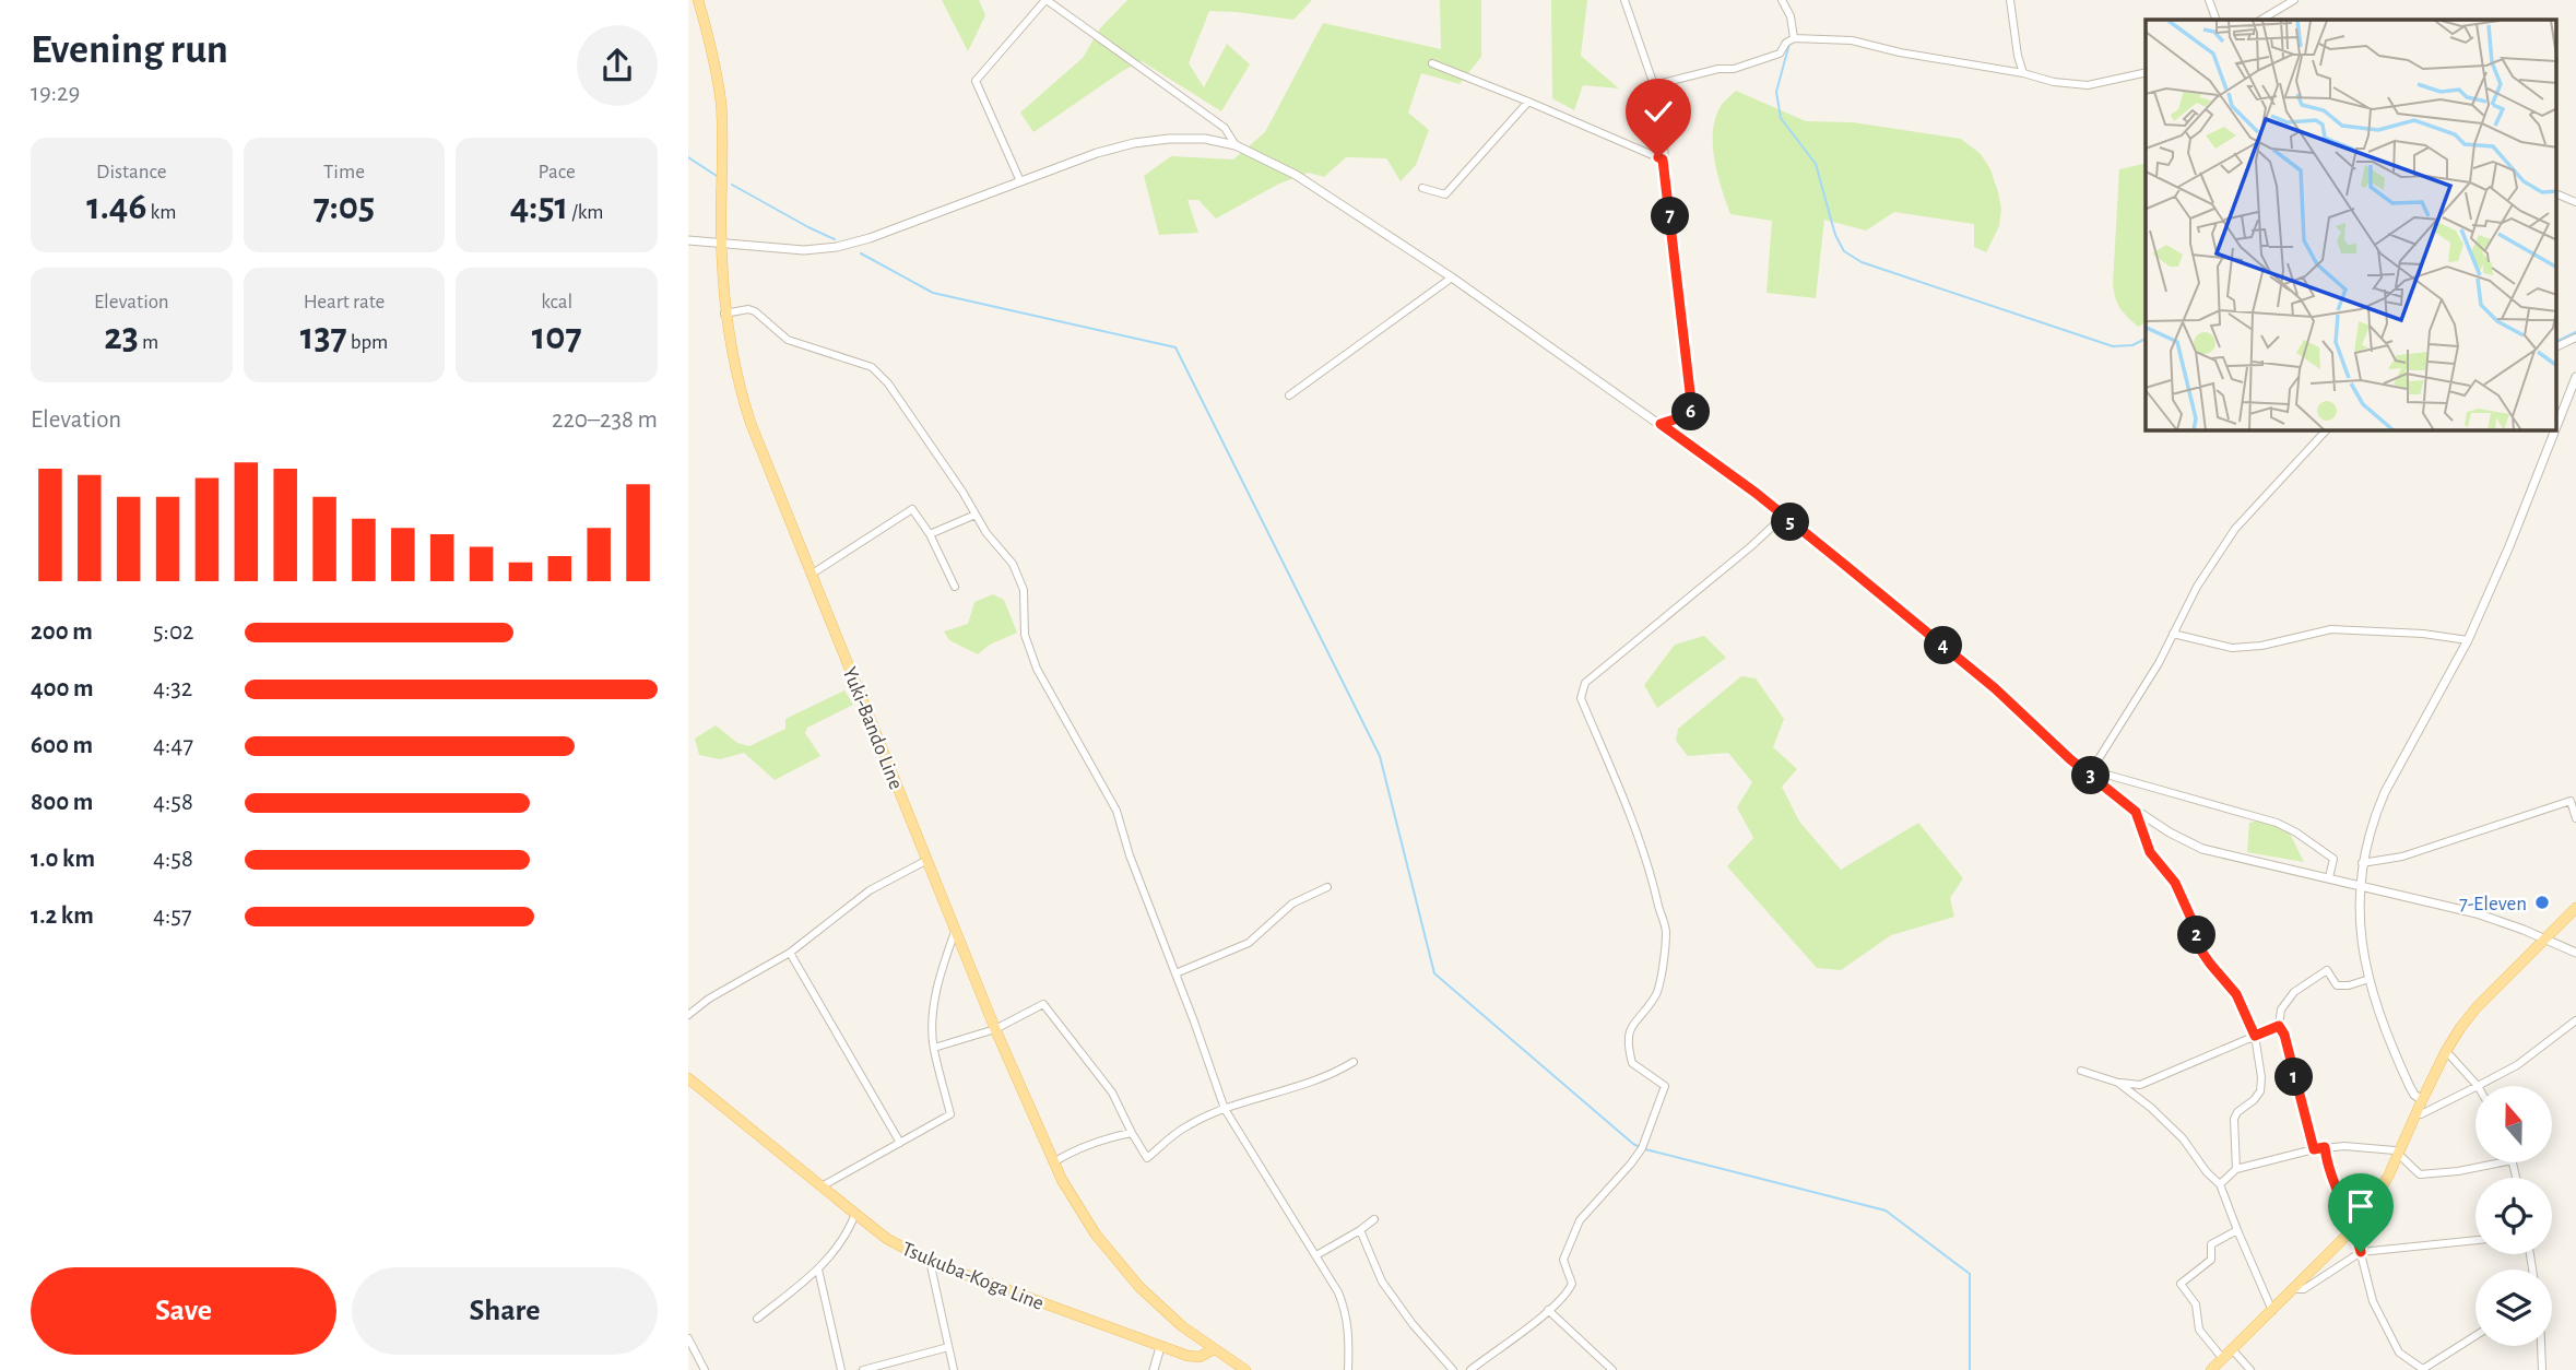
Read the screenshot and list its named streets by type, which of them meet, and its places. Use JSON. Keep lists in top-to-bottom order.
{
  "streets": {
    "main road": ["Yuki-Bando Line", "Tsukuba-Koga Line"]
  },
  "crossings": [
    ["Yuki-Bando Line", "Tsukuba-Koga Line"]
  ],
  "places": ["7-Eleven"],
  "north": "top",
  "page": {
    "heading": ["Evening run", "19:29"],
    "stats": [
      ["Distance", "1.46 km"],
      ["Time", "7:05"],
      ["Pace", "4:51 /km"],
      ["Elevation", "23 m"],
      ["Heart rate", "137 bpm"],
      ["kcal", "107"]
    ],
    "pins": [
      "7",
      "6",
      "5",
      "4",
      "3",
      "2",
      "1"
    ],
    "chart": ["Elevation", "220–238 m"],
    "list": [
      {
        "name": "200 m",
        "note": "5:02"
      },
      {
        "name": "400 m",
        "note": "4:32"
      },
      {
        "name": "600 m",
        "note": "4:47"
      },
      {
        "name": "800 m",
        "note": "4:58"
      },
      {
        "name": "1.0 km",
        "note": "4:58"
      },
      {
        "name": "1.2 km",
        "note": "4:57"
      }
    ],
    "buttons": ["Save", "Share"]
  }
}
